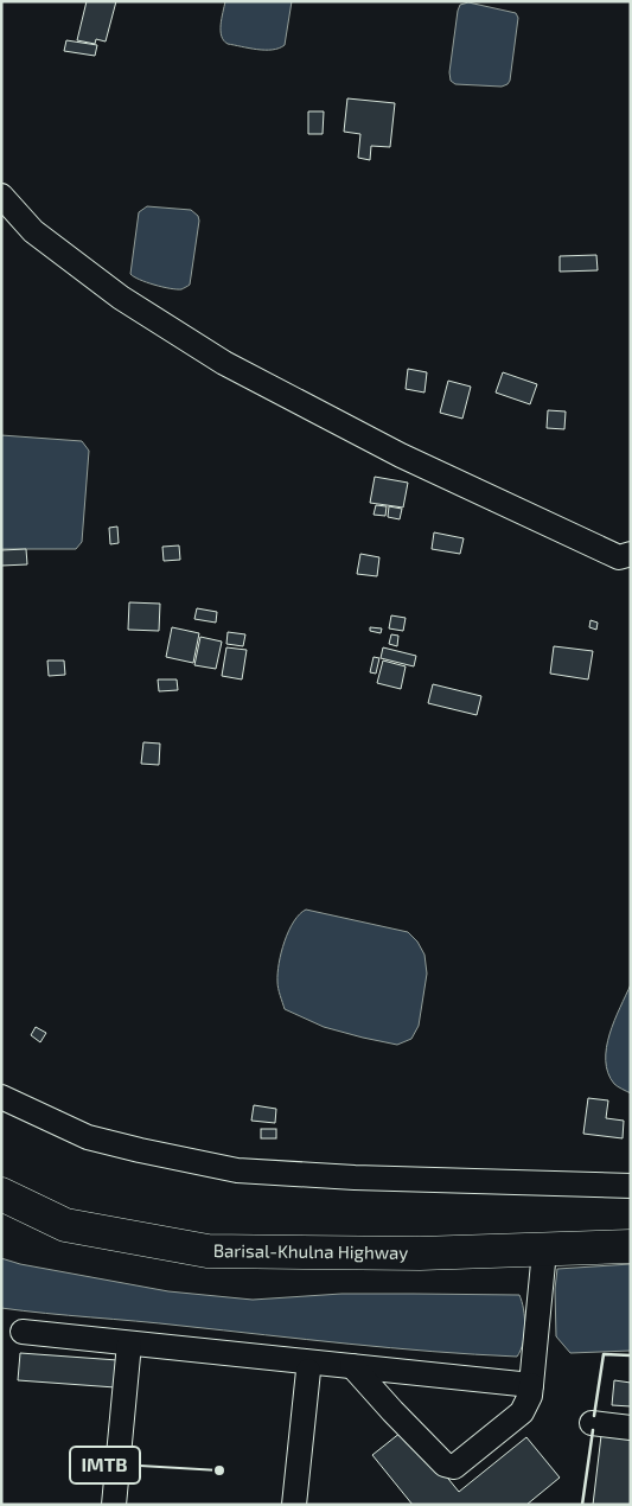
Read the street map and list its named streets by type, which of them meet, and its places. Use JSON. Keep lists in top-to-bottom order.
{
  "streets": {
    "highway": ["Barisal-Khulna Highway"]
  },
  "places": ["IMTB"]
}
